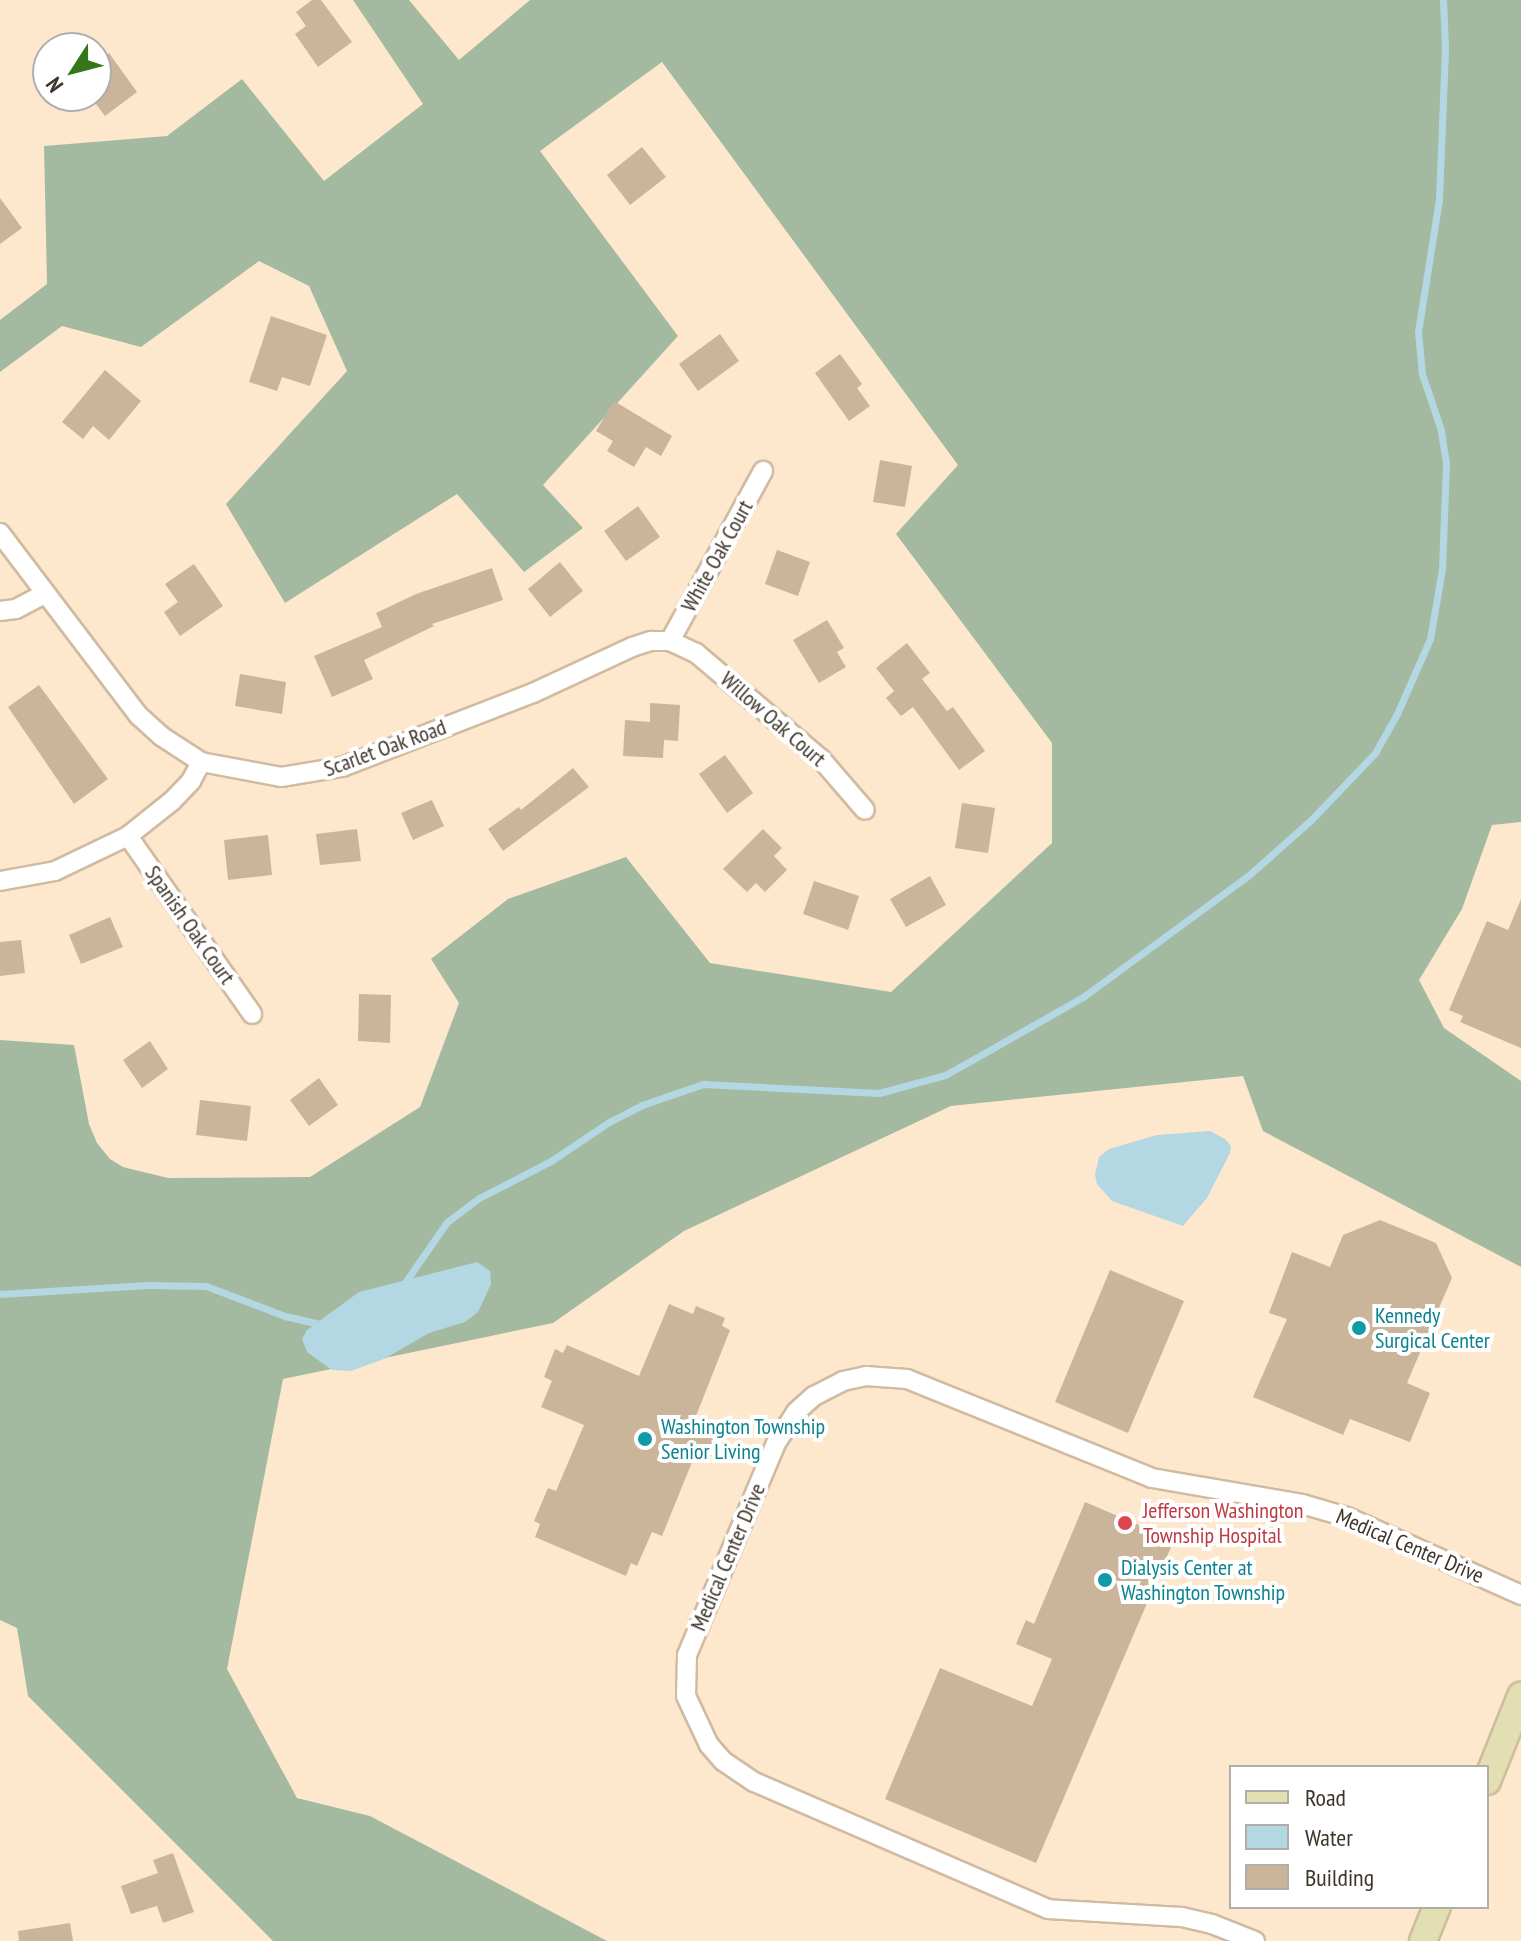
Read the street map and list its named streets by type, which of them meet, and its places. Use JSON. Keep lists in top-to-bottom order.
{
  "streets": {
    "street": [
      "White Oak Court",
      "Willow Oak Court",
      "Scarlet Oak Road",
      "Spanish Oak Court",
      "Medical Center Drive"
    ]
  },
  "crossings": [
    ["White Oak Court", "Willow Oak Court"],
    ["White Oak Court", "Scarlet Oak Road"],
    ["Willow Oak Court", "Scarlet Oak Road"]
  ],
  "places": [
    "Kennedy Surgical Center",
    "Washington Township Senior Living",
    "Jefferson Washington Township Hospital",
    "Dialysis Center at Washington Township"
  ],
  "legend": ["Road", "Water", "Building"],
  "north": "bottom left"
}
